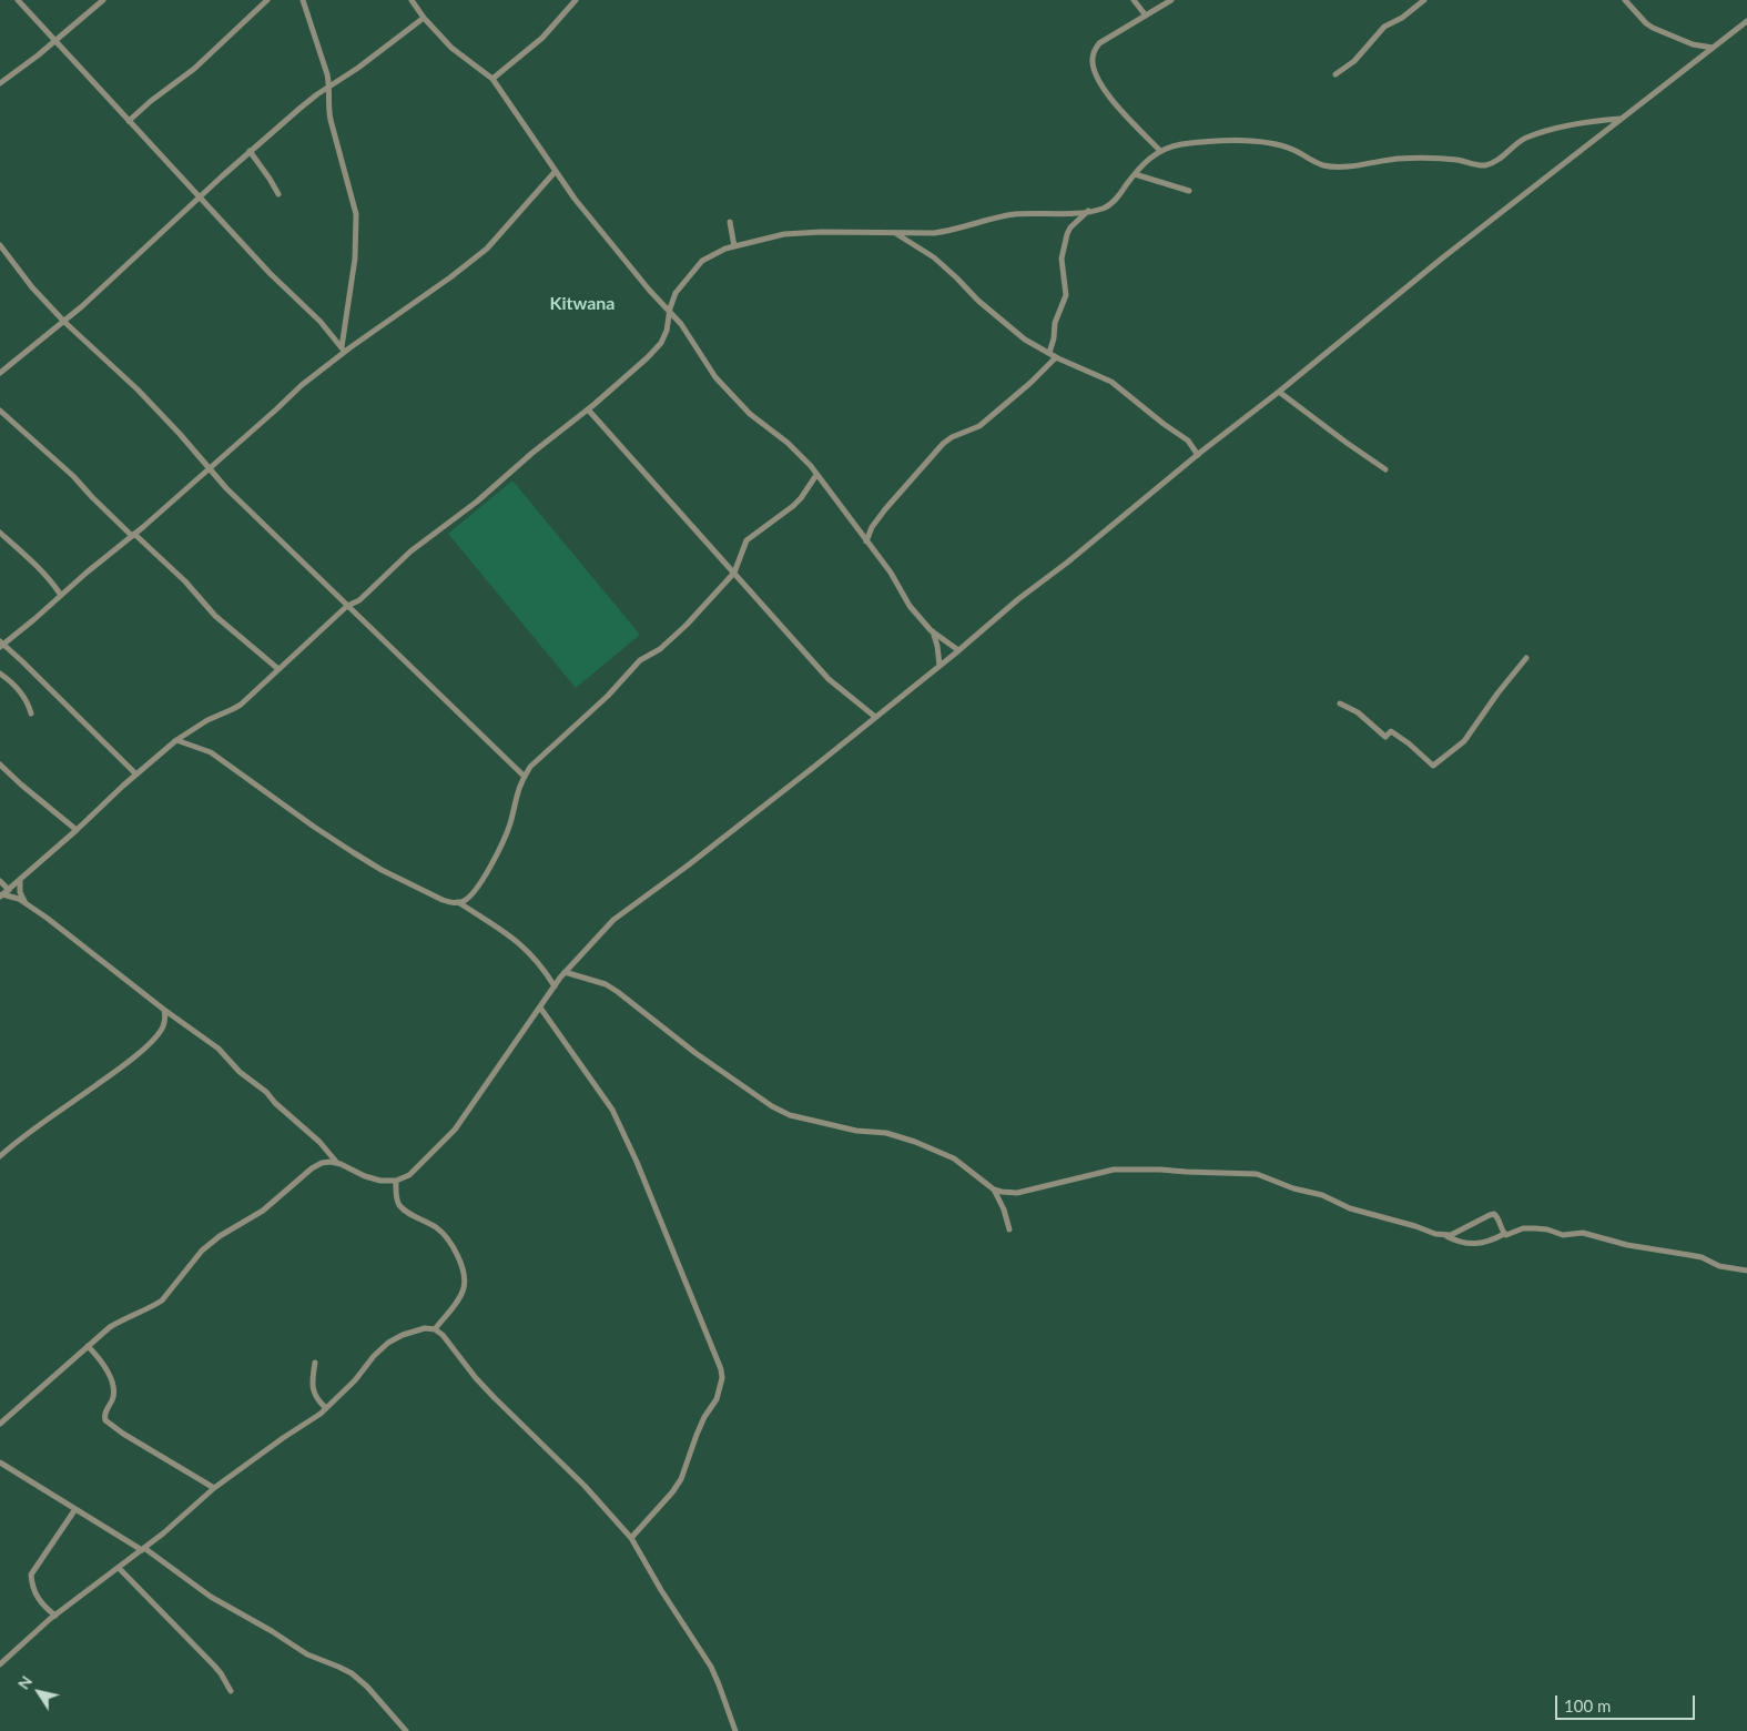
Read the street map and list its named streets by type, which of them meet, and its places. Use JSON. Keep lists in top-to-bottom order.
{
  "districts": ["Kitwana"],
  "scale_bar": "100 m",
  "north": "top left"
}
